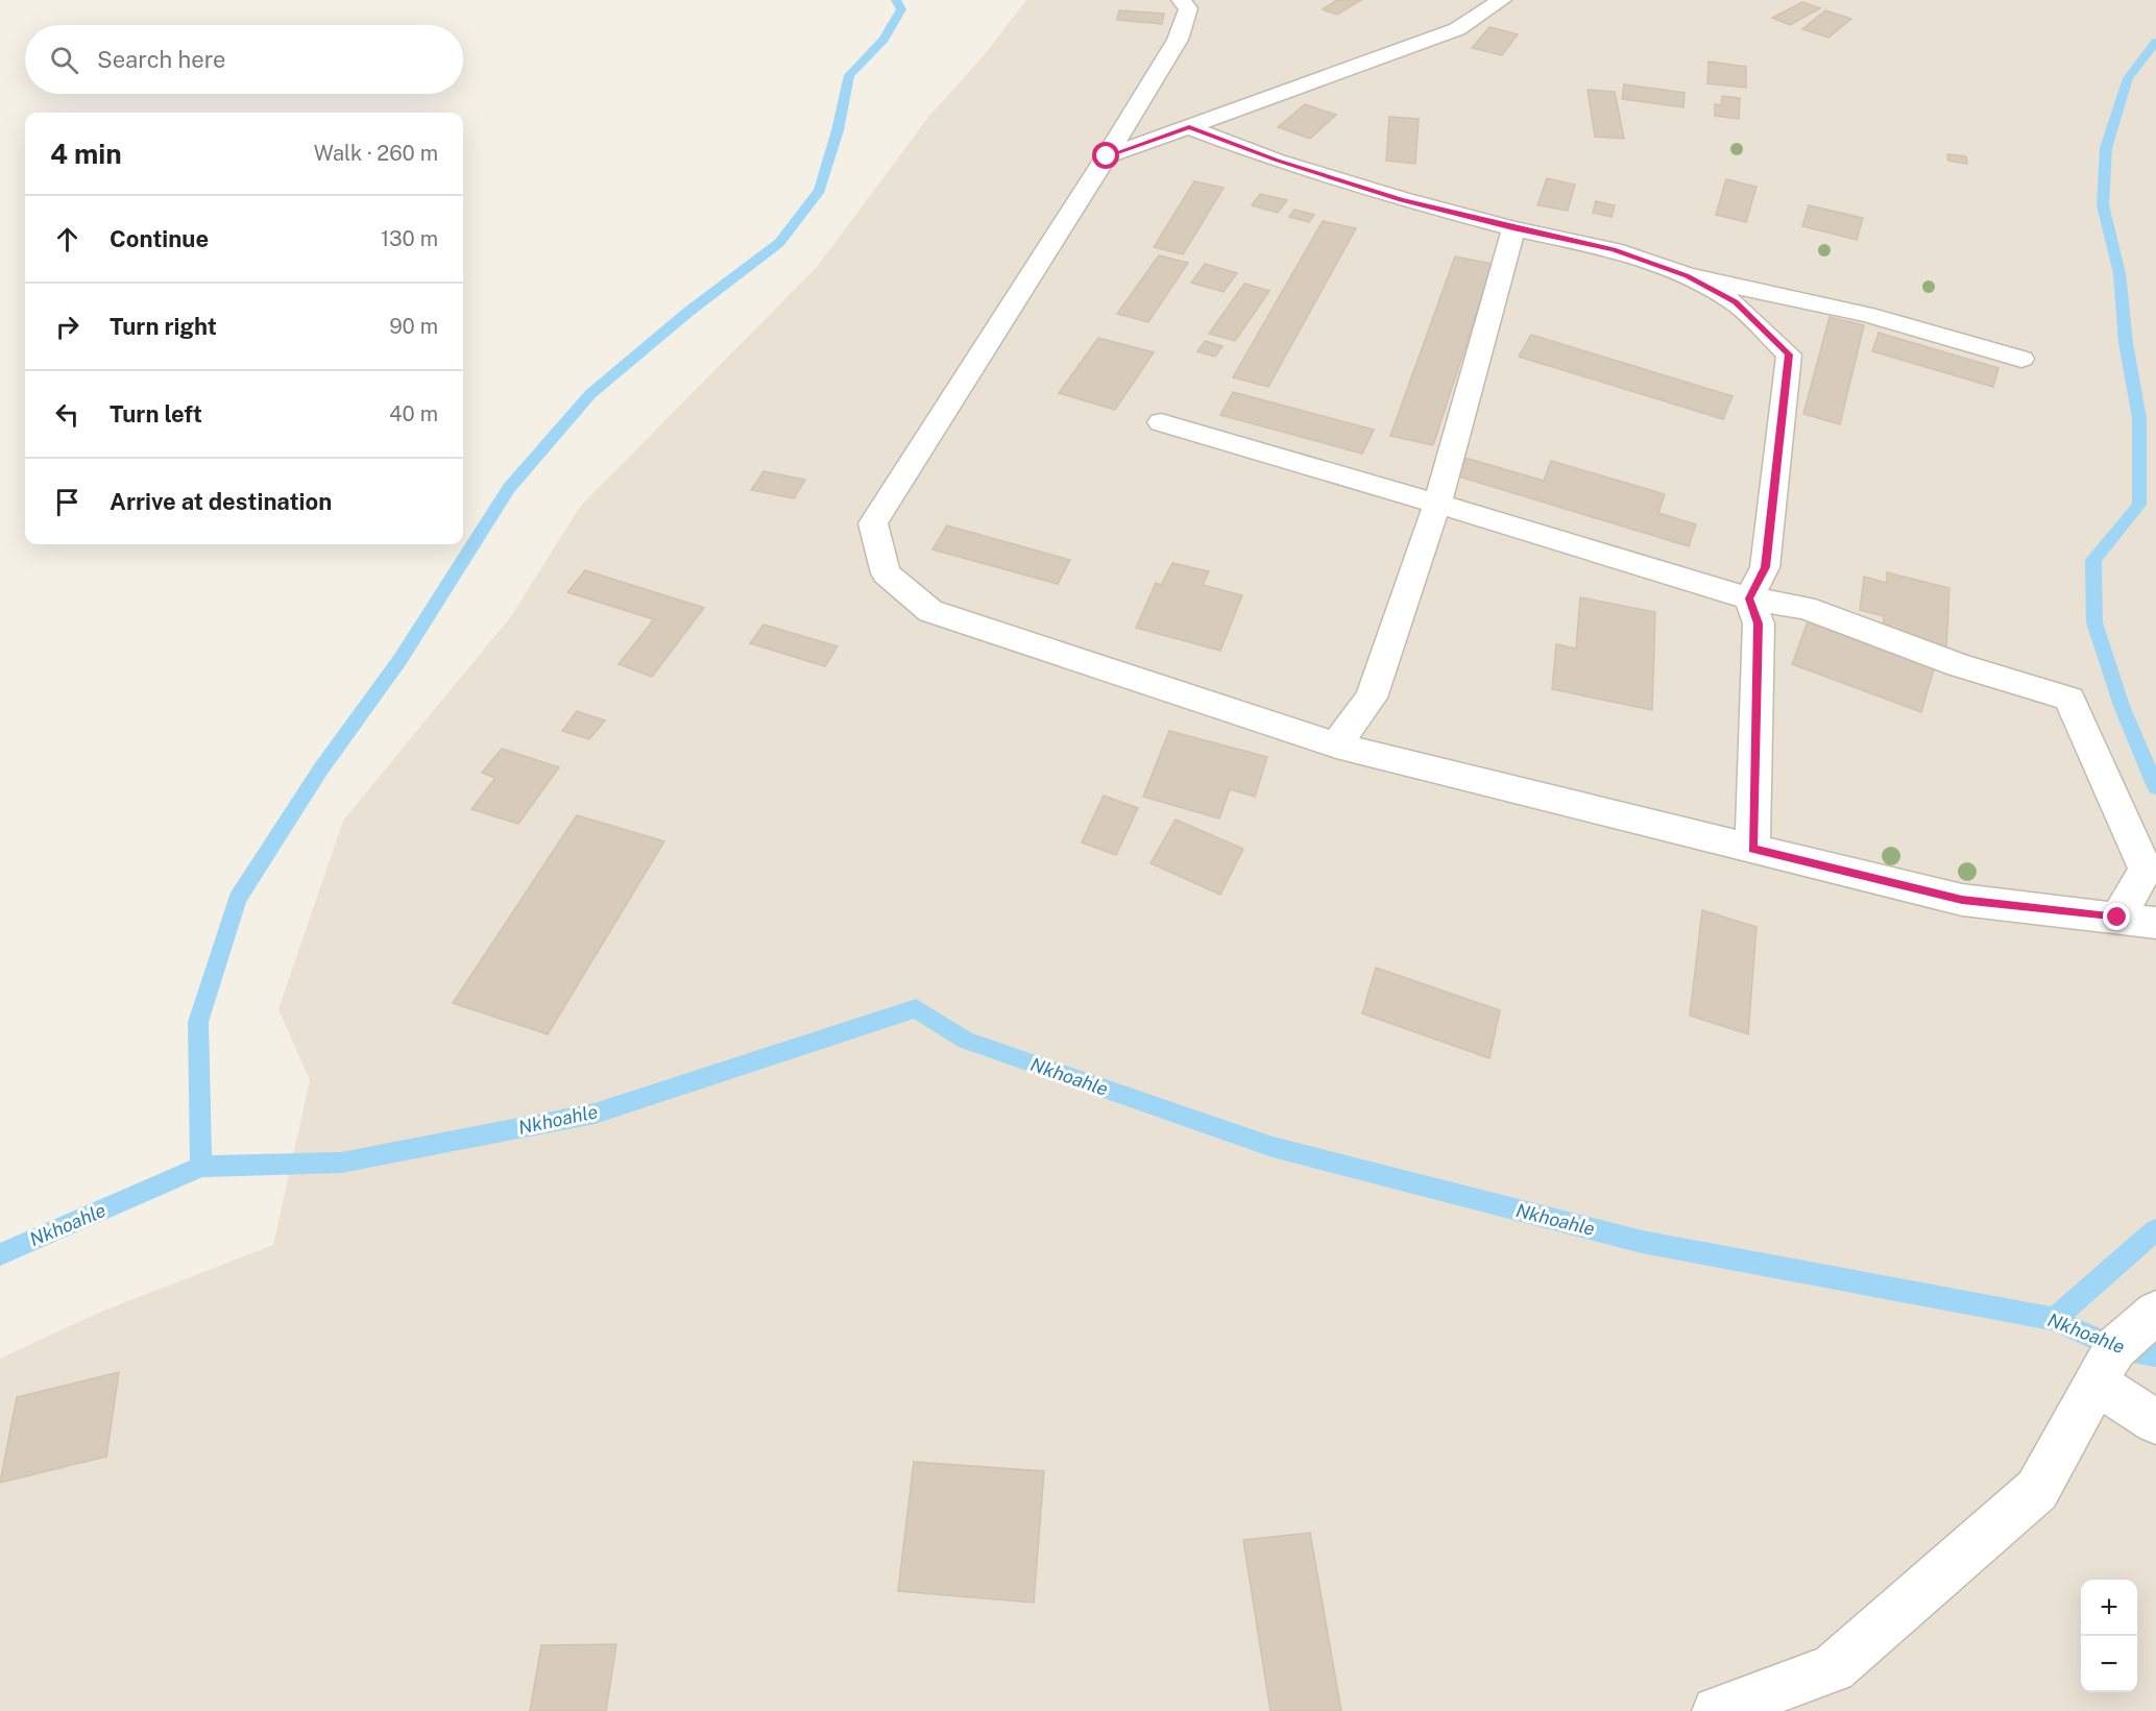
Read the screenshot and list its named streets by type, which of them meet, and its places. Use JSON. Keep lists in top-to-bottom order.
{
  "water": ["Nkhoahle"],
  "page": {
    "search": "Search here",
    "heading": ["4 min", "Walk · 260 m"],
    "list": [
      ["Continue", "130 m"],
      ["Turn right", "90 m"],
      ["Turn left", "40 m"],
      "Arrive at destination"
    ],
    "map_buttons": ["+", "−"]
  }
}
